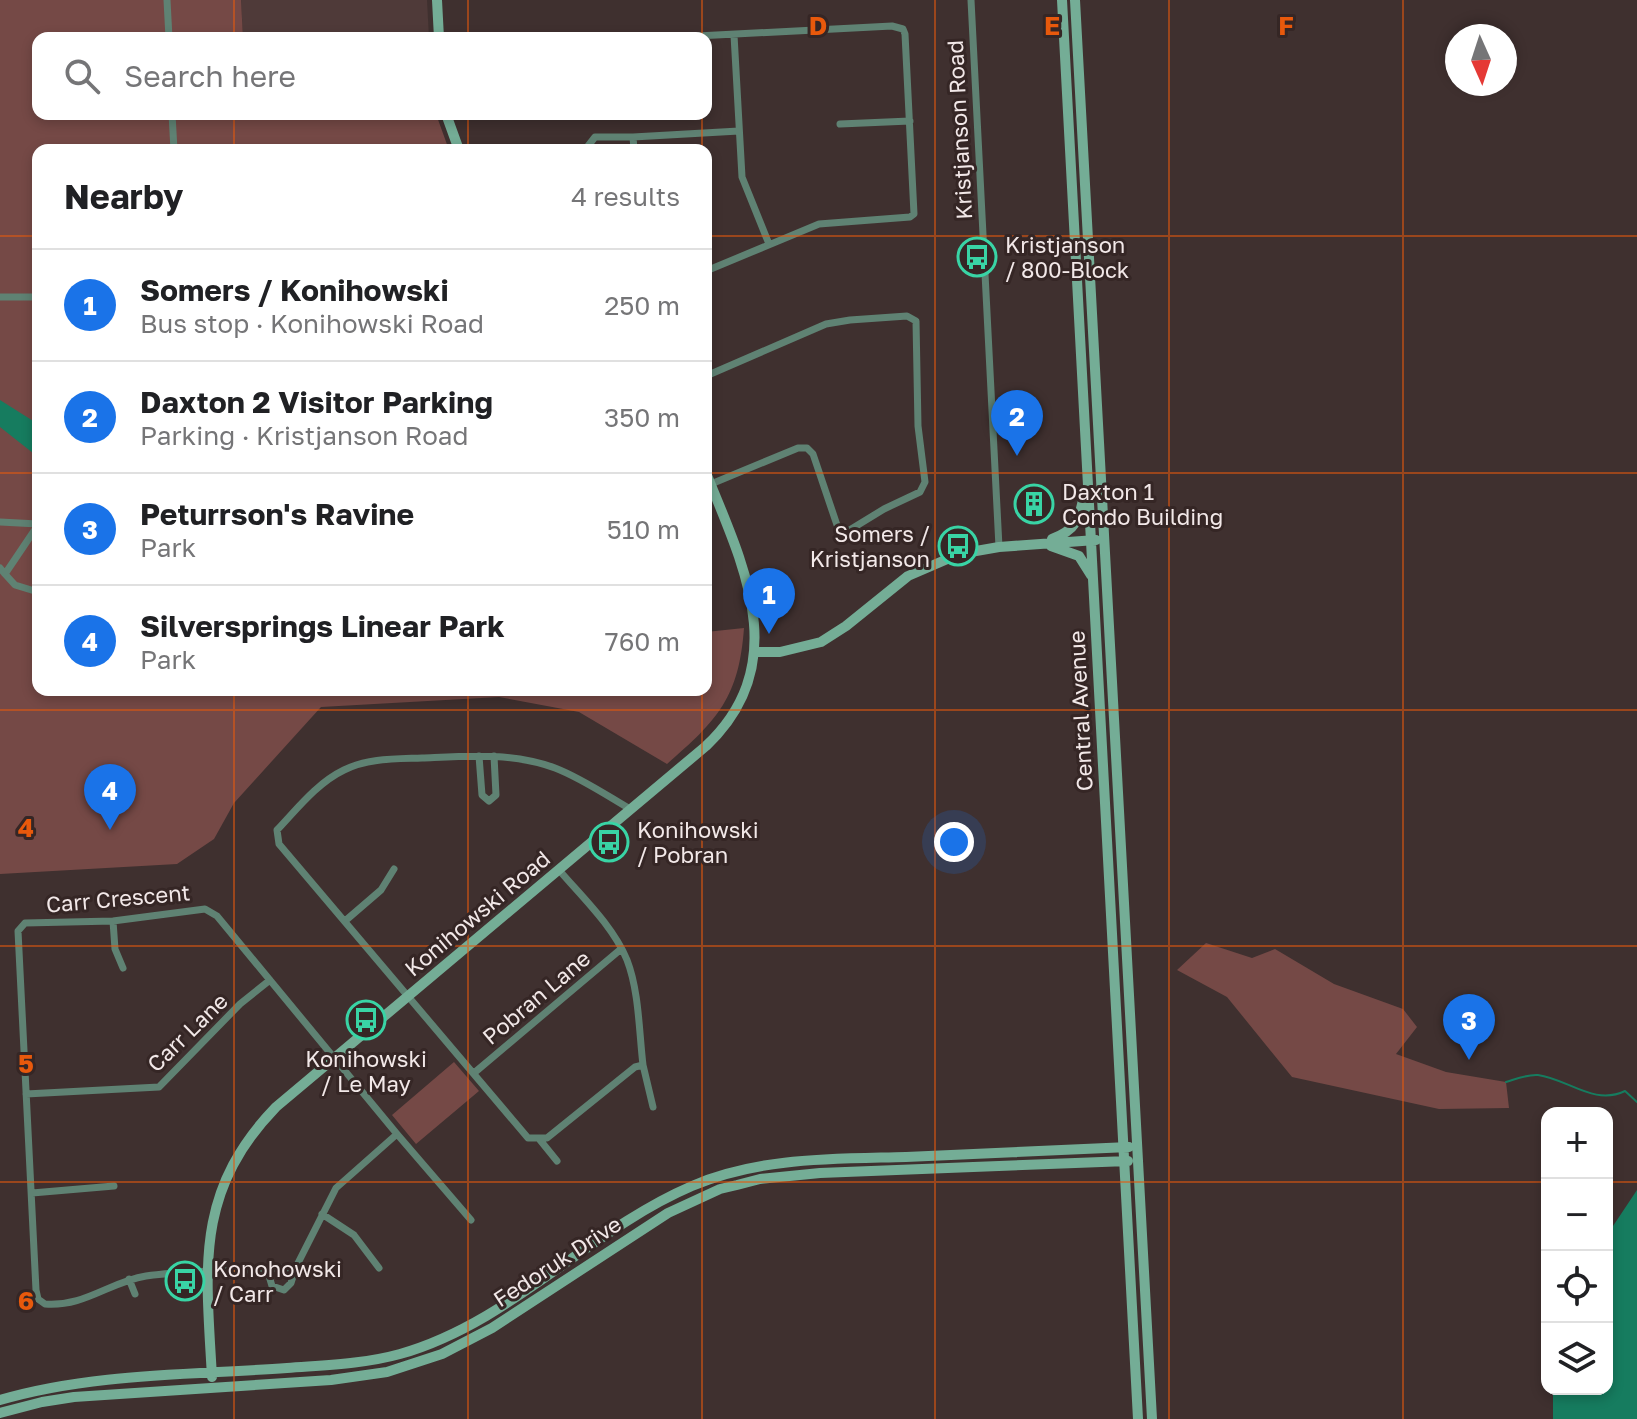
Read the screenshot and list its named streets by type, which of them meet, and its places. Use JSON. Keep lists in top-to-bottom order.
{
  "streets": {
    "main road": ["Central Avenue", "Konihowski Road", "Fedoruk Drive"],
    "street": [
      "Kristjanson Road",
      "Carr Crescent",
      "Pobran Lane",
      "Carr Lane"
    ]
  },
  "crossings": [
    ["Central Avenue", "Fedoruk Drive"],
    ["Carr Crescent", "Konihowski Road"],
    ["Carr Crescent", "Carr Lane"],
    ["Konihowski Road", "Fedoruk Drive"]
  ],
  "places": {
    "bus stop": [
      "Kristjanson / 800-Block",
      "Somers / Kristjanson",
      "Konihowski / Pobran",
      "Konihowski / Le May",
      "Konohowski / Carr"
    ],
    "building": ["Daxton 1 Condo Building"]
  },
  "north": "bottom",
  "page": {
    "search": "Search here",
    "heading": ["Nearby", "4 results"],
    "list": [
      {
        "mark": "1",
        "name": "Somers / Konihowski",
        "note": "Bus stop · Konihowski Road",
        "value": "250 m"
      },
      {
        "mark": "2",
        "name": "Daxton 2 Visitor Parking",
        "note": "Parking · Kristjanson Road",
        "value": "350 m"
      },
      {
        "mark": "3",
        "name": "Peturrson's Ravine",
        "note": "Park",
        "value": "510 m"
      },
      {
        "mark": "4",
        "name": "Silversprings Linear Park",
        "note": "Park",
        "value": "760 m"
      }
    ],
    "pins": [
      "2",
      "1",
      "4",
      "3"
    ],
    "map_buttons": ["+", "−"]
  },
  "grid": {
    "columns": ["D", "E", "F"],
    "rows": ["4", "5", "6"]
  }
}
